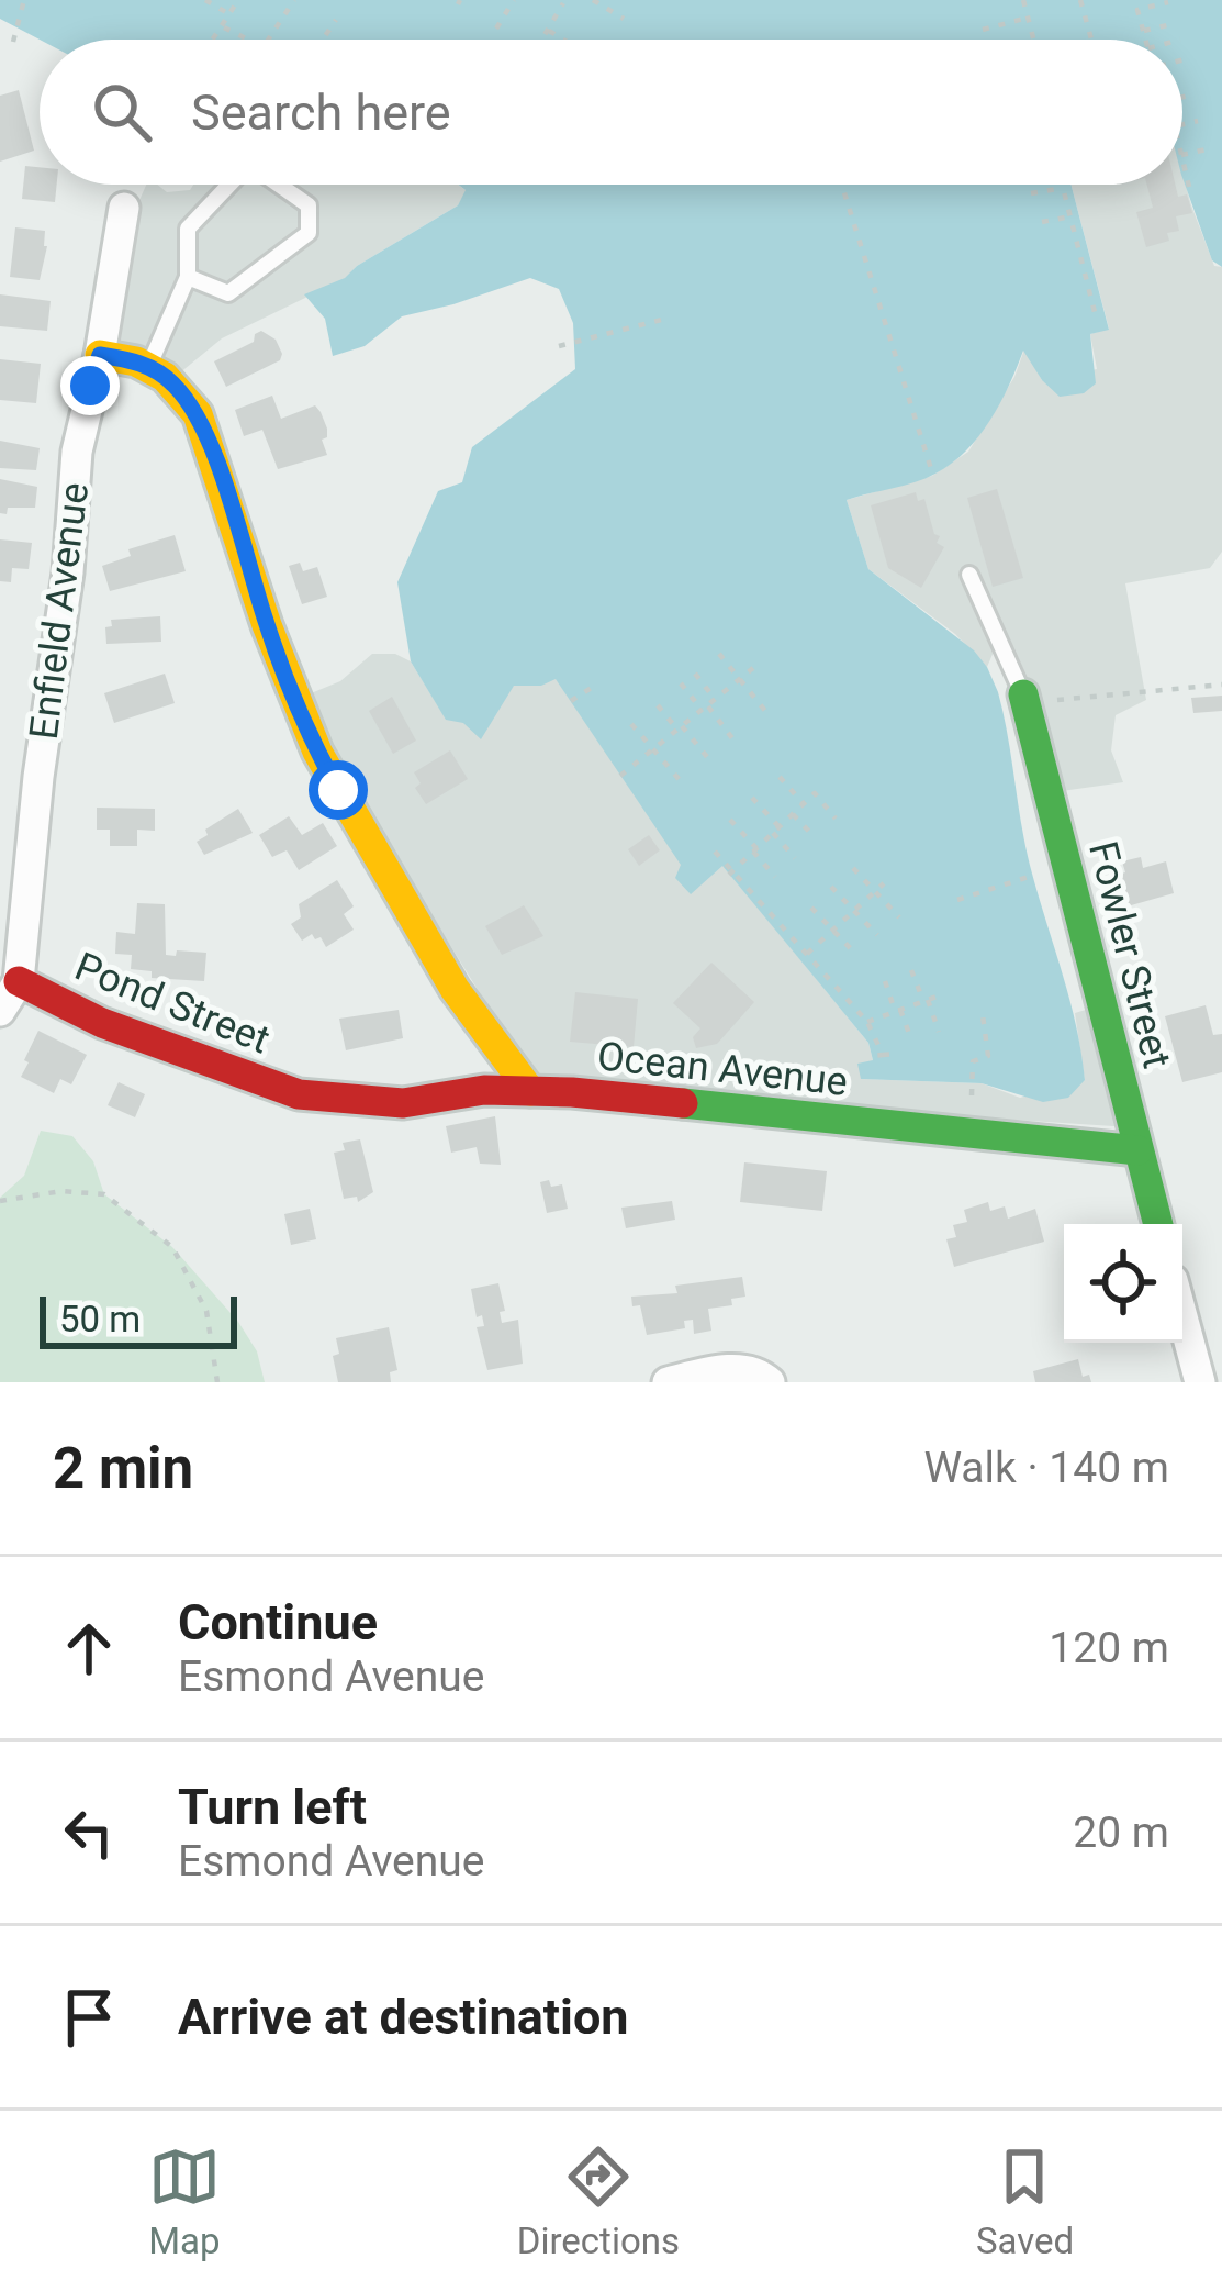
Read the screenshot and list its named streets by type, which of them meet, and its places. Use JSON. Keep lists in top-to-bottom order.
{
  "streets": {
    "street": [
      "Enfield Avenue",
      "Fowler Street",
      "Pond Street",
      "Ocean Avenue"
    ]
  },
  "crossings": [
    ["Enfield Avenue", "Pond Street"],
    ["Fowler Street", "Ocean Avenue"],
    ["Pond Street", "Ocean Avenue"]
  ],
  "scale_bar": "50 m",
  "page": {
    "search": "Search here",
    "scale": "50 m",
    "heading": ["2 min", "Walk · 140 m"],
    "list": [
      ["Continue", "Esmond Avenue", "120 m"],
      ["Turn left", "Esmond Avenue", "20 m"],
      "Arrive at destination"
    ],
    "nav": ["Map", "Directions", "Saved"]
  }
}
